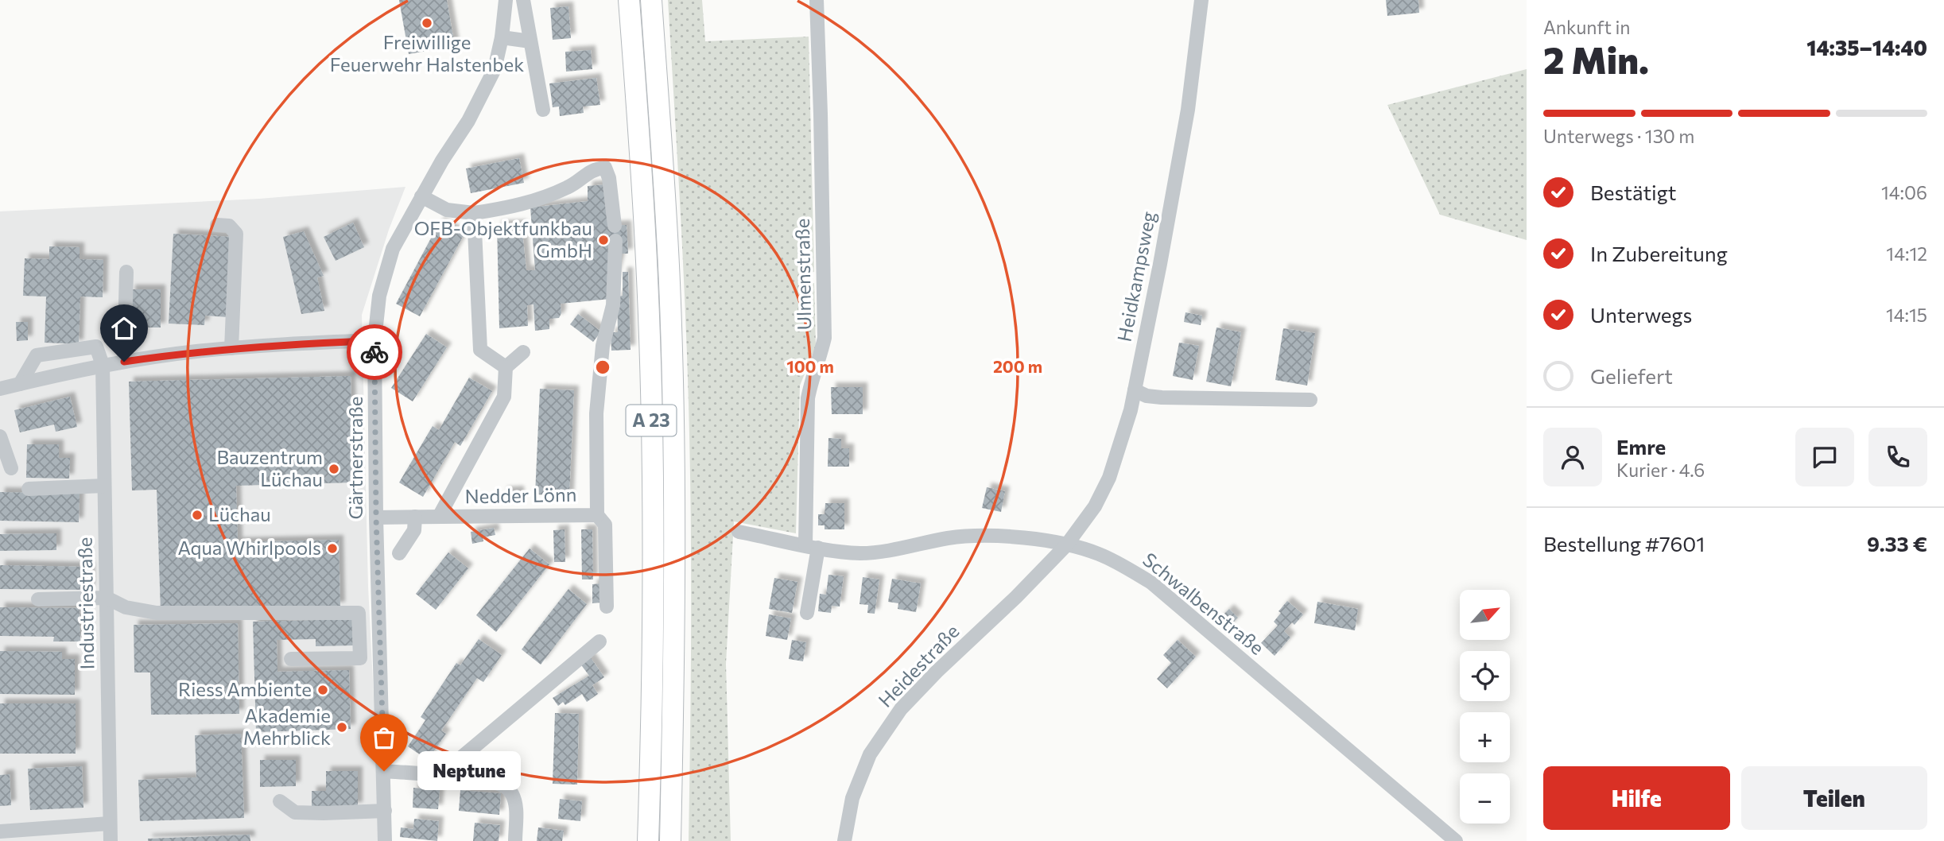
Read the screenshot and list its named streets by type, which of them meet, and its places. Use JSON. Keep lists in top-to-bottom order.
{
  "streets": {
    "highway": ["A 23"],
    "street": [
      "Ulmenstraße",
      "Heidkampsweg",
      "Gärtnerstraße",
      "Nedder Lönn",
      "Industriestraße",
      "Schwalbenstraße",
      "Heidestraße"
    ]
  },
  "crossings": [
    ["Ulmenstraße", "Schwalbenstraße"],
    ["Heidkampsweg", "Schwalbenstraße"],
    ["Heidkampsweg", "Heidestraße"],
    ["Gärtnerstraße", "Nedder Lönn"],
    ["Schwalbenstraße", "Heidestraße"]
  ],
  "places": [
    "Freiwillige Feuerwehr Halstenbek",
    "OFB-Objektfunkbau GmbH",
    "Bauzentrum Lüchau",
    "Lüchau",
    "Aqua Whirlpools",
    "Riess Ambiente",
    "Akademie Mehrblick",
    "Neptune"
  ],
  "north": "top right",
  "page": {
    "heading": ["2 Min.", "Ankunft in", "14:35–14:40"],
    "panel": [
      "Emre",
      "Kurier · 4.6",
      "Bestellung #7601",
      "9.33 €"
    ],
    "bar": "Unterwegs · 130 m",
    "list": [
      ["Bestätigt", "14:06"],
      ["In Zubereitung", "14:12"],
      ["Unterwegs", "14:15"],
      "Geliefert"
    ],
    "map_buttons": ["+", "−"],
    "bubble": "Neptune",
    "buttons": ["Hilfe", "Teilen"]
  },
  "rings": ["100 m", "200 m"]
}
